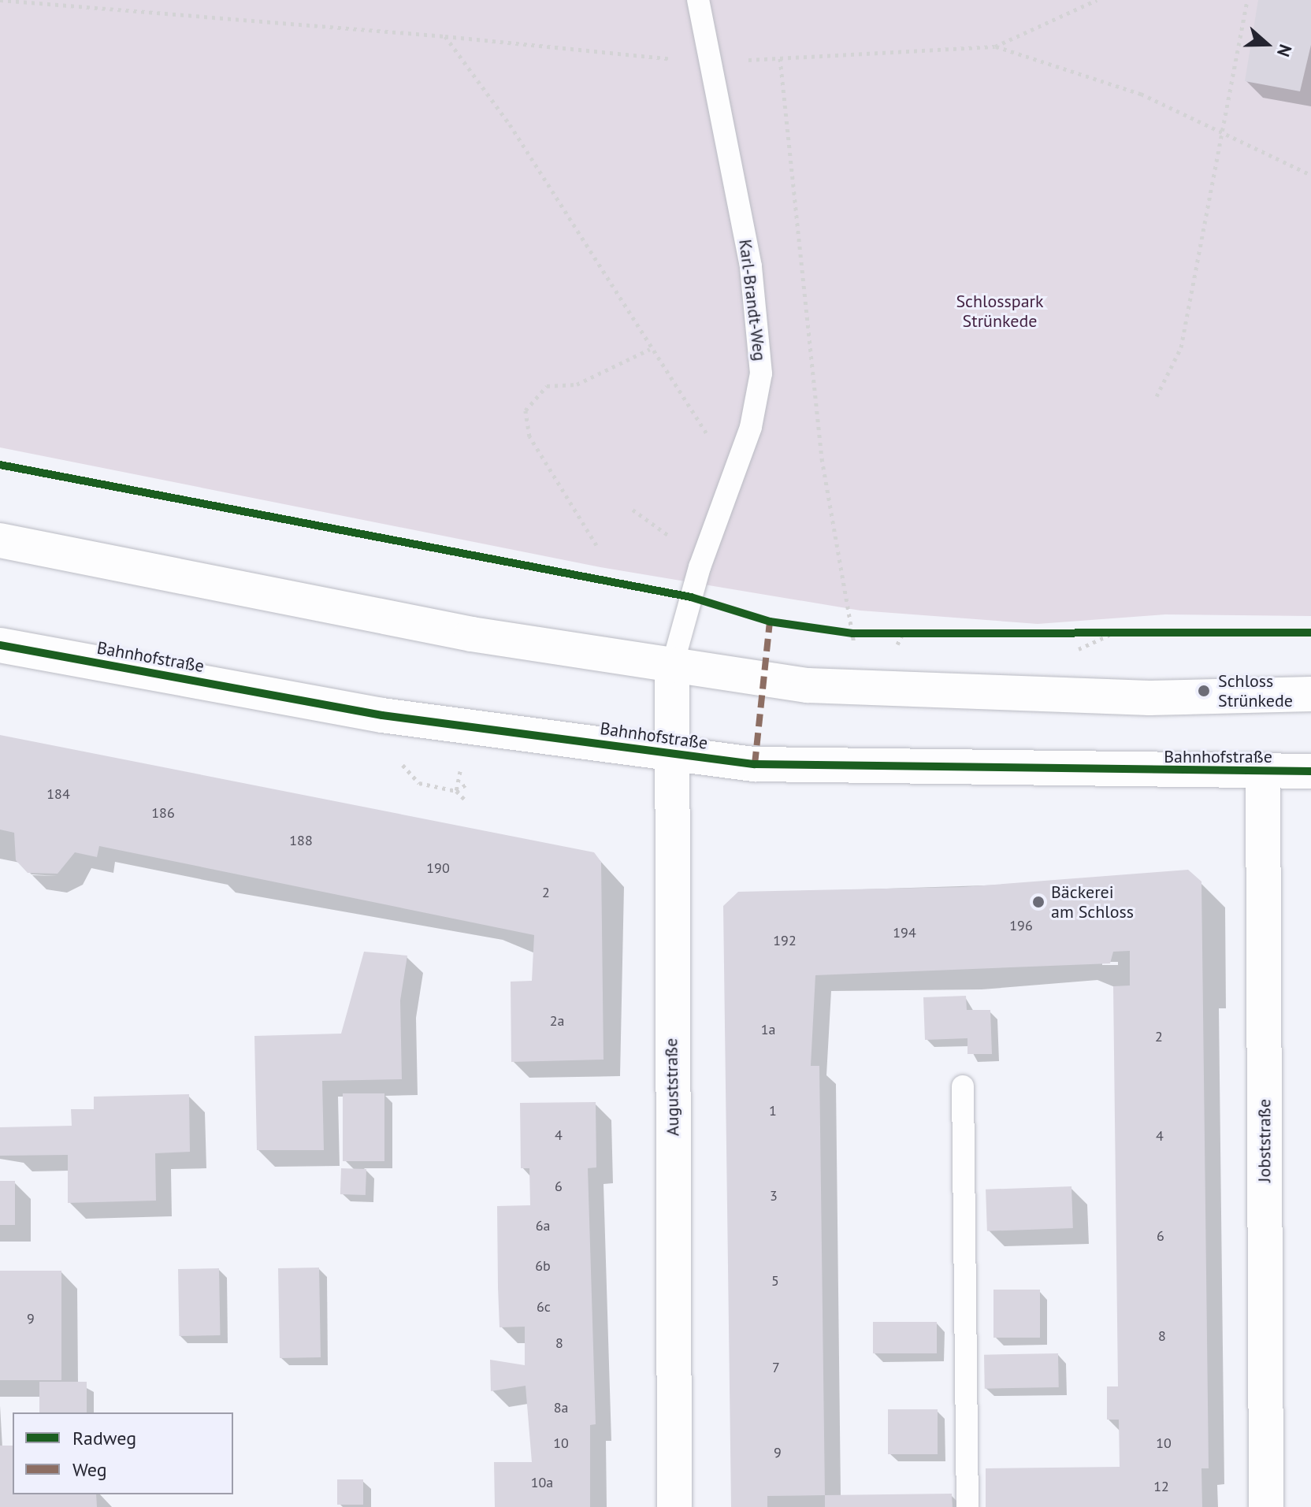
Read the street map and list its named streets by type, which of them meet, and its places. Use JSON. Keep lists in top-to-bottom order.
{
  "streets": {
    "street": ["Bahnhofstraße", "Auguststraße", "Jobststraße"],
    "lane": ["Karl-Brandt-Weg"]
  },
  "crossings": [
    ["Karl-Brandt-Weg", "Auguststraße"],
    ["Bahnhofstraße", "Auguststraße"],
    ["Bahnhofstraße", "Jobststraße"]
  ],
  "parks": ["Schlosspark Strünkede"],
  "places": ["Schloss Strünkede", "Bäckerei am Schloss"],
  "house_numbers": [
    "184",
    "186",
    "188",
    "190",
    "2",
    "196",
    "194",
    "192",
    "2a",
    "1a",
    "2",
    "1",
    "4",
    "4",
    "6",
    "3",
    "6a",
    "6",
    "6b",
    "5",
    "6c",
    "9",
    "8",
    "8",
    "7",
    "8a",
    "10",
    "10",
    "9",
    "10a",
    "12"
  ],
  "legend": ["Radweg", "Weg"],
  "north": "right"
}
